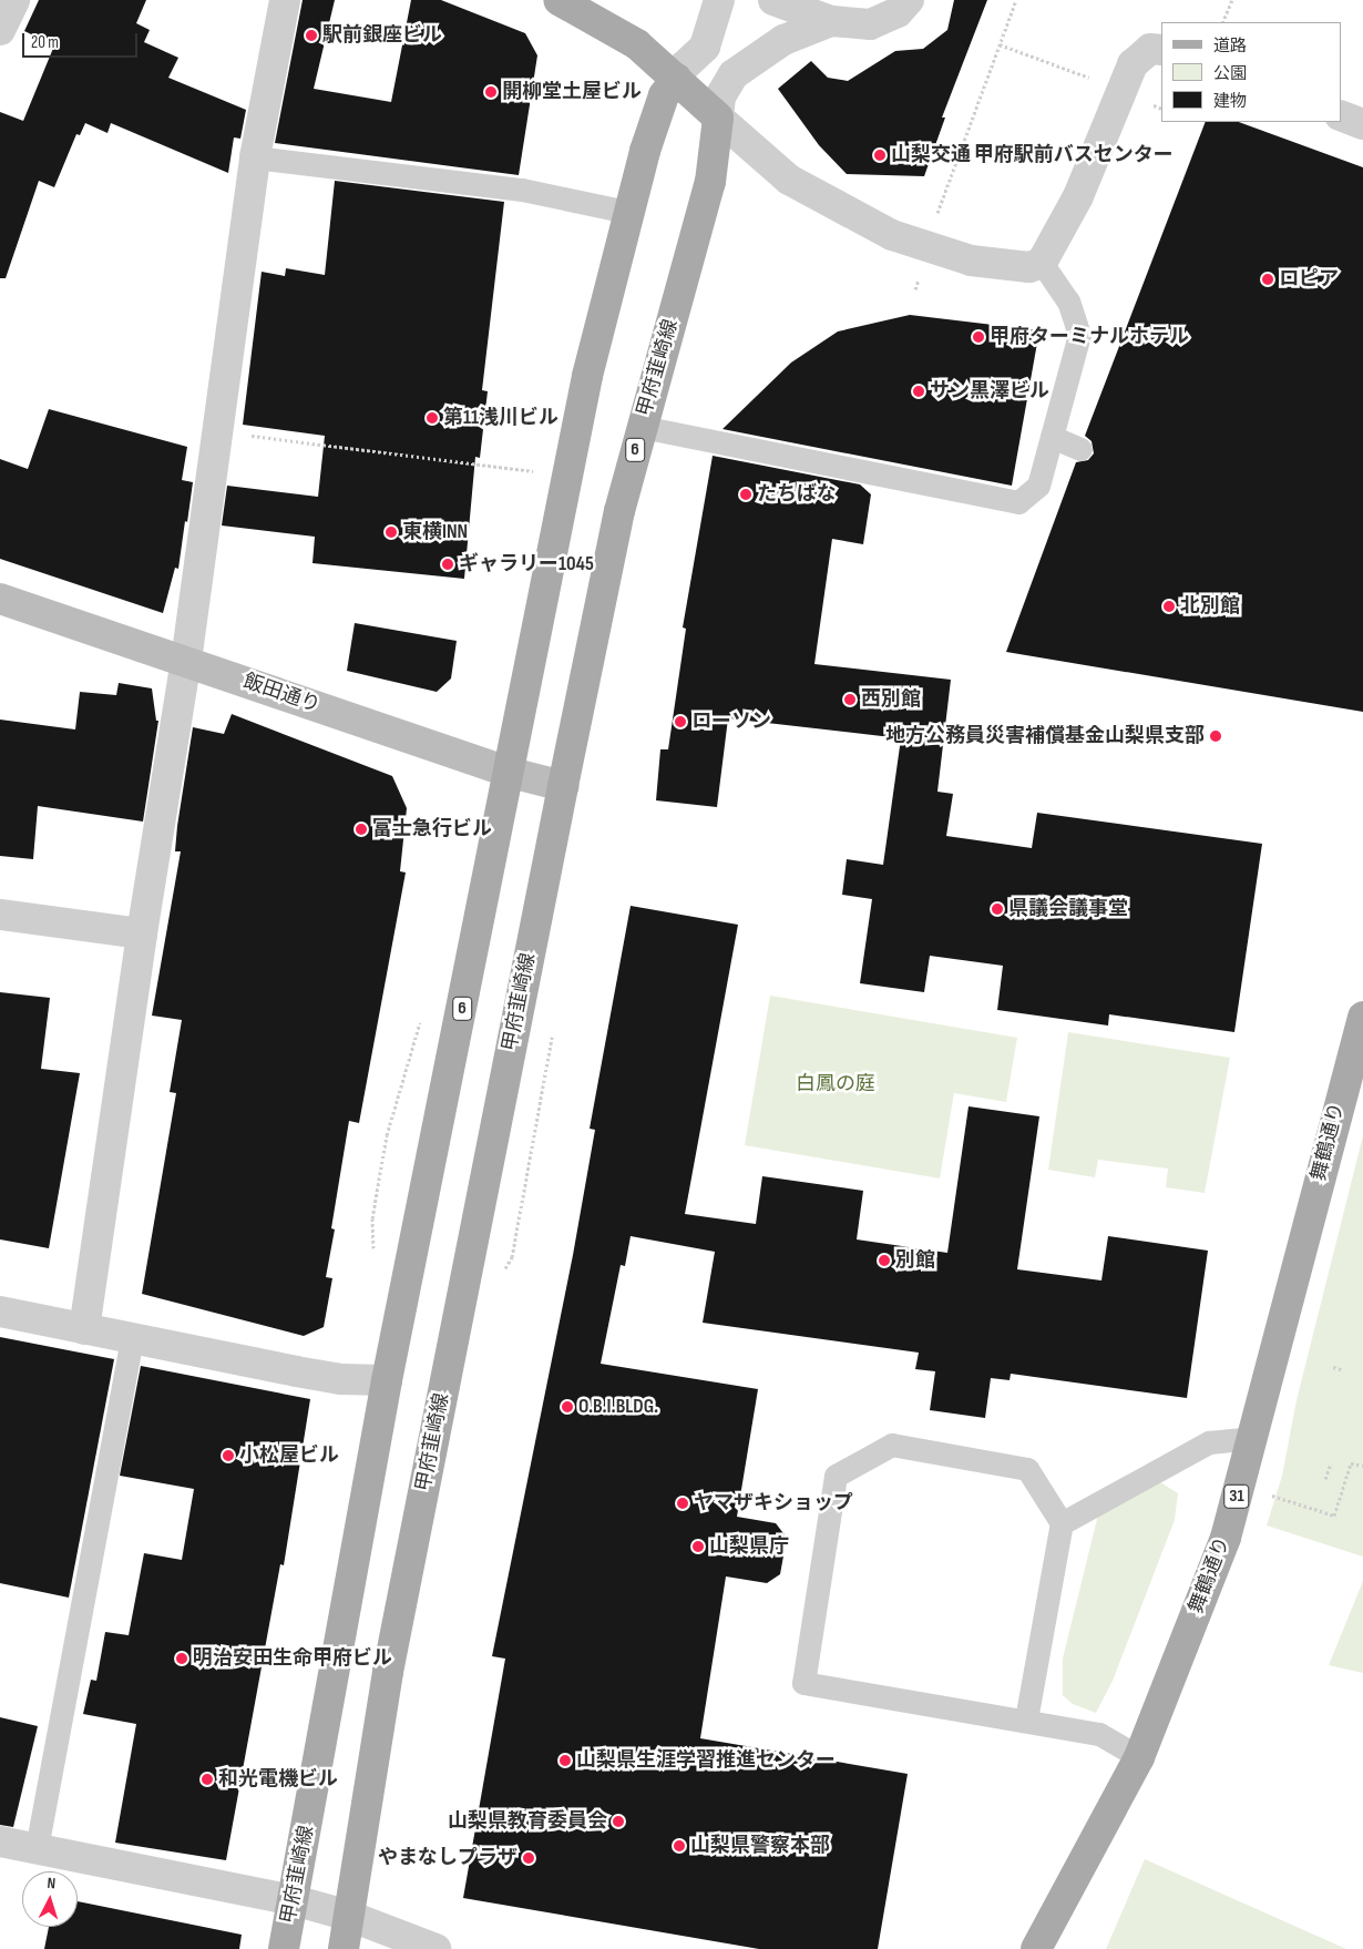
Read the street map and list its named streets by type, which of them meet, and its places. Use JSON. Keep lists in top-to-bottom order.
{
  "streets": {
    "main road": [
      "甲府韮崎線",
      "6",
      "飯田通り",
      "舞鶴通り",
      "31"
    ]
  },
  "crossings": [
    ["甲府韮崎線", "飯田通り"]
  ],
  "parks": ["白鳳の庭"],
  "places": [
    "駅前銀座ビル",
    "開柳堂土屋ビル",
    "山梨交通 甲府駅前バスセンター",
    "ロピア",
    "甲府ターミナルホテル",
    "サン黒澤ビル",
    "第11浅川ビル",
    "たちばな",
    "東横INN",
    "ギャラリー1045",
    "北別館",
    "西別館",
    "ローソン",
    "地方公務員災害補償基金山梨県支部",
    "富士急行ビル",
    "県議会議事堂",
    "別館",
    "O.B.I.BLDG.",
    "小松屋ビル",
    "ヤマザキショップ",
    "山梨県庁",
    "明治安田生命甲府ビル",
    "山梨県生涯学習推進センター",
    "和光電機ビル",
    "山梨県教育委員会",
    "山梨県警察本部",
    "やまなしプラザ"
  ],
  "legend": ["道路", "公園", "建物"],
  "scale_bar": "20 m",
  "north": "top"
}
